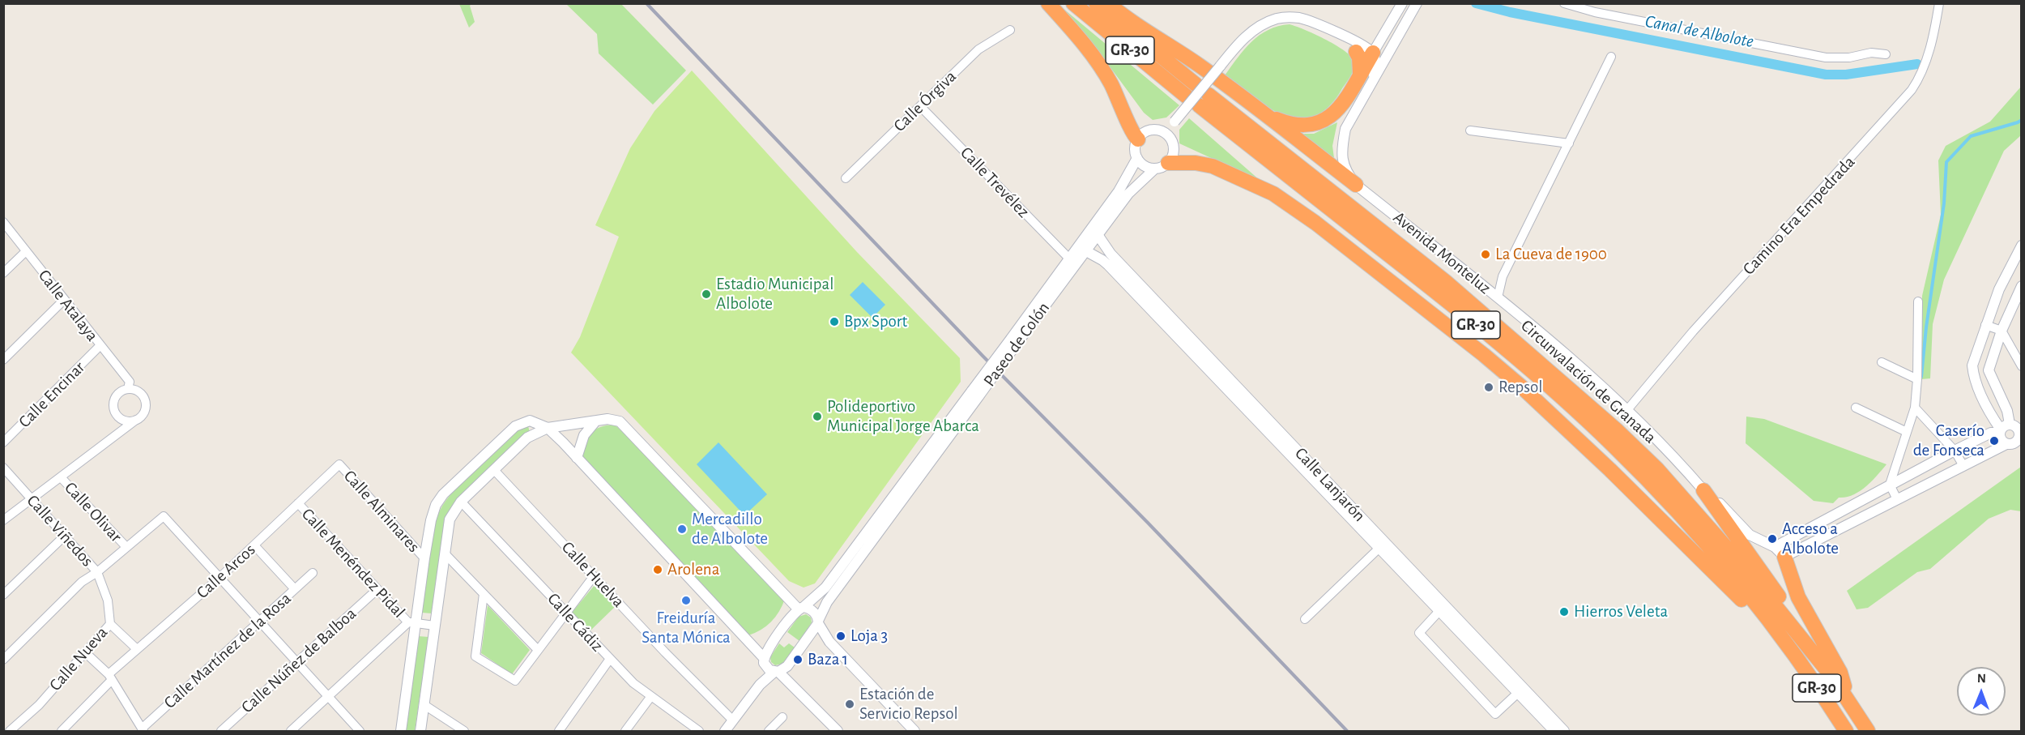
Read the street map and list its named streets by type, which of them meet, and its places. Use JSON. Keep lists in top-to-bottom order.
{
  "streets": {
    "highway": ["GR-30", "Circunvalación de Granada"],
    "street": [
      "Calle Órgiva",
      "Calle Trevélez",
      "Camino Era Empedrada",
      "Avenida Monteluz",
      "Calle Atalaya",
      "Paseo de Colón",
      "Calle Encinar",
      "Calle Lanjarón",
      "Calle Alminares",
      "Calle Olivar",
      "Calle Viñedos",
      "Calle Menéndez Pidal",
      "Calle Arcos",
      "Calle Huelva",
      "Calle Cádiz",
      "Calle Martínez de la Rosa",
      "Calle Nueva",
      "Calle Núñez de Balboa"
    ]
  },
  "crossings": [
    ["Calle Órgiva", "Calle Trevélez"],
    ["Calle Trevélez", "Paseo de Colón"],
    ["Camino Era Empedrada", "Avenida Monteluz"],
    ["Calle Atalaya", "Calle Encinar"],
    ["Paseo de Colón", "Calle Lanjarón"],
    ["Calle Alminares", "Calle Arcos"],
    ["Calle Viñedos", "Calle Nueva"],
    ["Calle Menéndez Pidal", "Calle Arcos"],
    ["Calle Menéndez Pidal", "Calle Núñez de Balboa"]
  ],
  "water": ["Canal de Albolote"],
  "places": [
    "La Cueva de 1900",
    "Estadio Municipal Albolote",
    "Bpx Sport",
    "Repsol",
    "Polideportivo Municipal Jorge Abarca",
    "Caserío de Fonseca",
    "Mercadillo de Albolote",
    "Acceso a Albolote",
    "Arolena",
    "Freiduría Santa Mónica",
    "Hierros Veleta",
    "Loja 3",
    "Baza 1",
    "Estación de Servicio Repsol"
  ],
  "north": "top"
}
